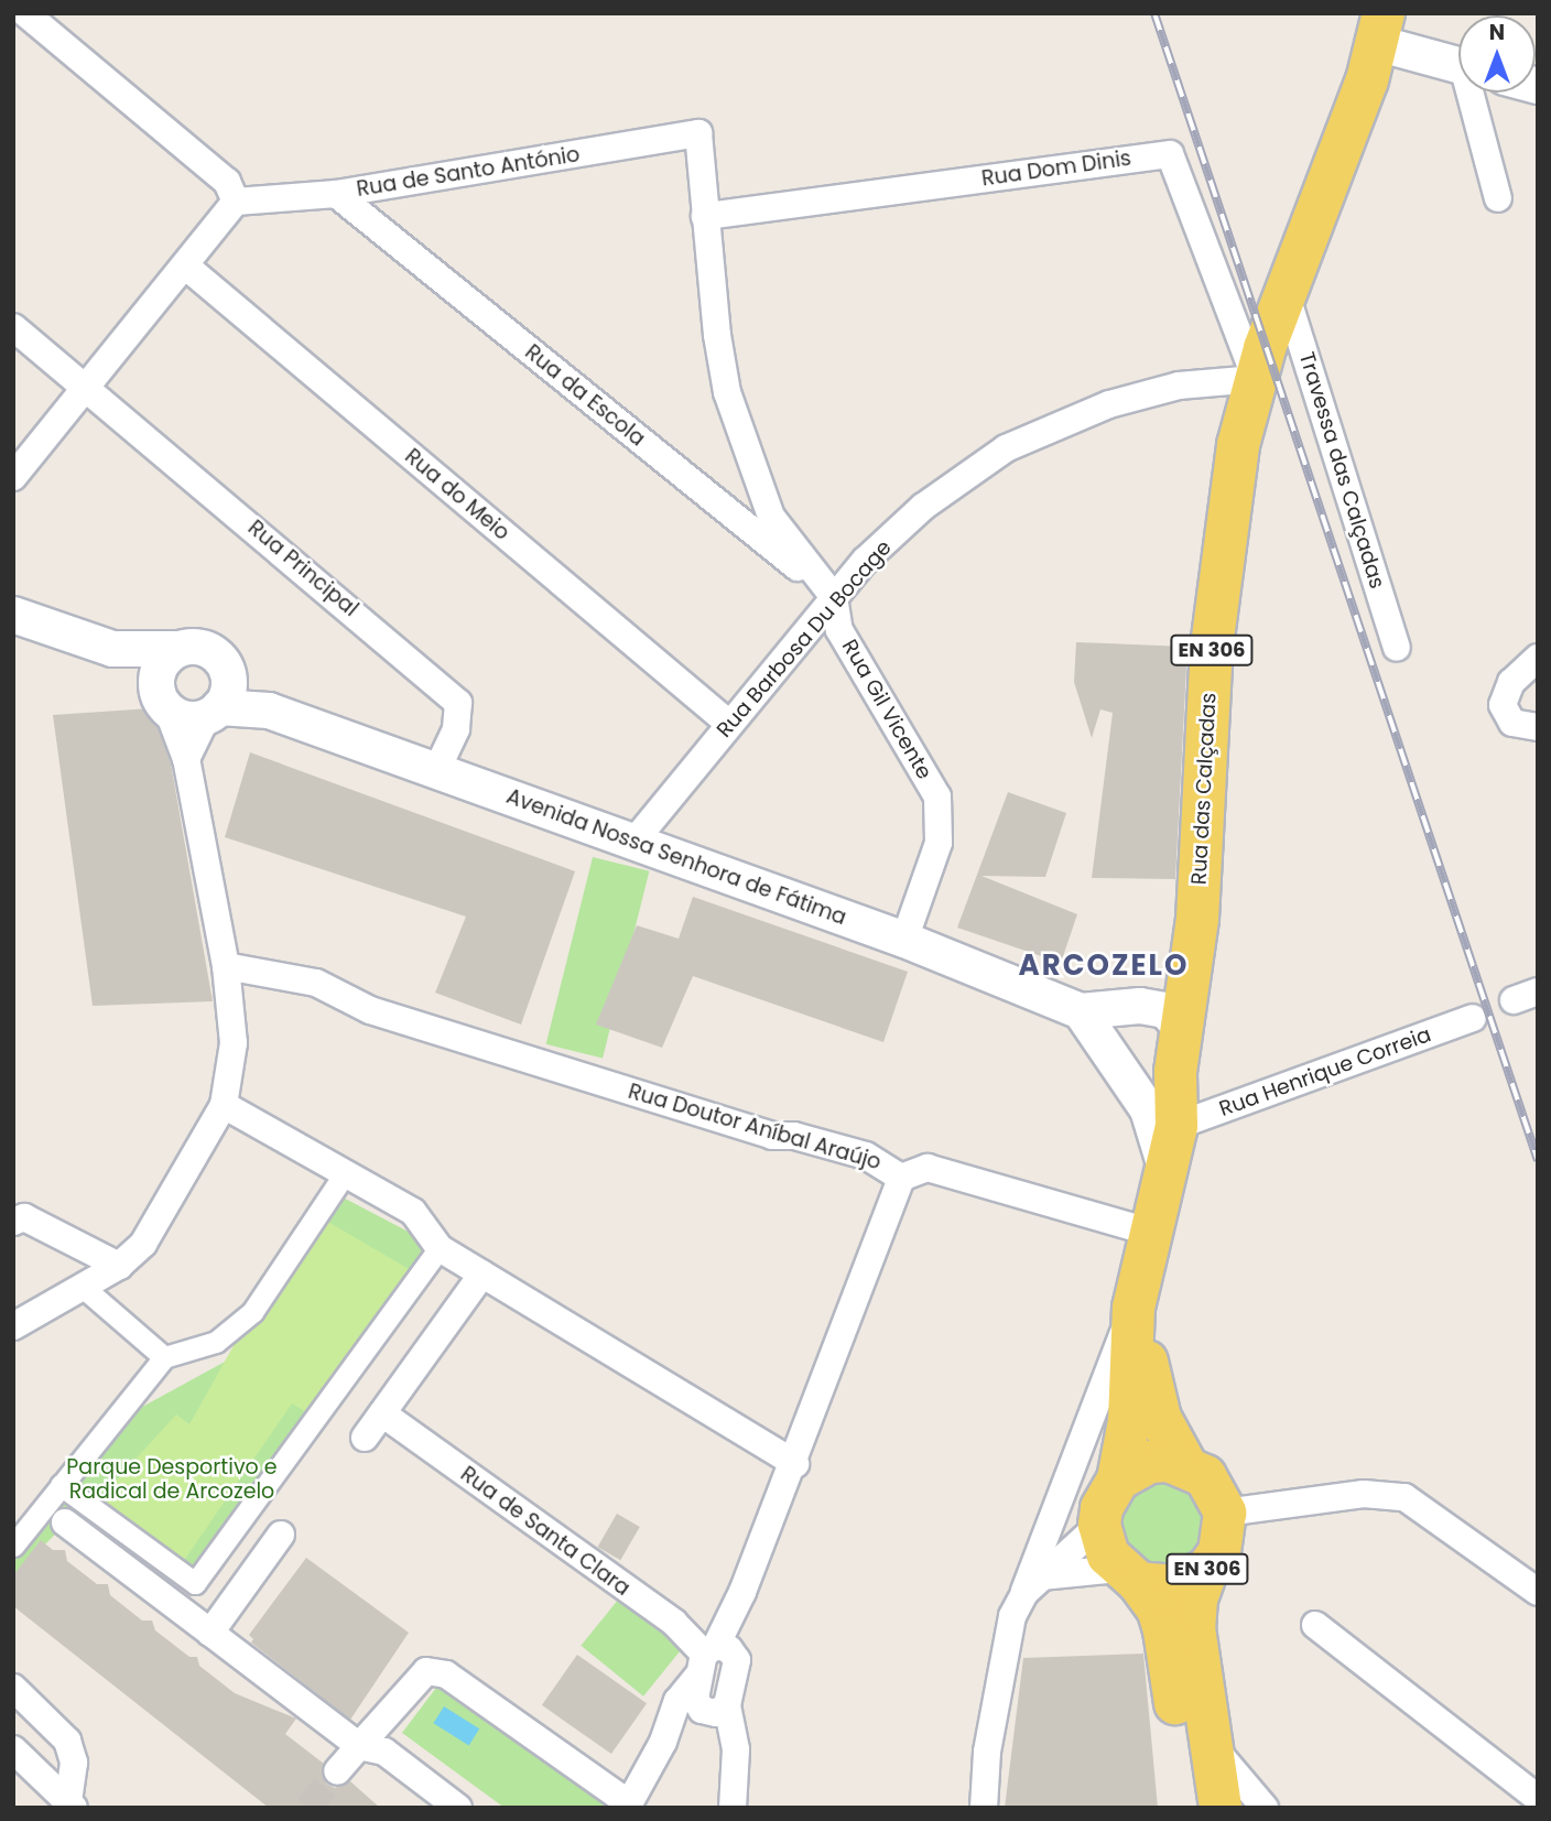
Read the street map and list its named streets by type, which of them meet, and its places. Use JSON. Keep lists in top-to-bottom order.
{
  "streets": {
    "main road": ["EN 306", "Rua das Calçadas"],
    "street": [
      "Rua Dom Dinis",
      "Rua de Santo António",
      "Rua da Escola",
      "Travessa das Calçadas",
      "Rua do Meio",
      "Rua Principal",
      "Rua Barbosa Du Bocage",
      "Rua Gil Vicente",
      "Avenida Nossa Senhora de Fátima",
      "Rua Henrique Correia",
      "Rua Doutor Aníbal Araújo",
      "Rua de Santa Clara"
    ]
  },
  "crossings": [
    ["Rua Dom Dinis", "Rua Barbosa Du Bocage"],
    ["Rua Dom Dinis", "Rua Gil Vicente"],
    ["Rua Dom Dinis", "Rua das Calçadas"],
    ["Rua de Santo António", "Rua da Escola"],
    ["Rua de Santo António", "Rua Gil Vicente"],
    ["Rua da Escola", "Rua Barbosa Du Bocage"],
    ["Rua da Escola", "Rua Gil Vicente"],
    ["Travessa das Calçadas", "Rua das Calçadas"],
    ["Rua do Meio", "Rua Barbosa Du Bocage"],
    ["Rua Principal", "Avenida Nossa Senhora de Fátima"],
    ["Rua Barbosa Du Bocage", "Rua Gil Vicente"],
    ["Rua Barbosa Du Bocage", "Rua das Calçadas"],
    ["Rua Barbosa Du Bocage", "Avenida Nossa Senhora de Fátima"],
    ["EN 306", "Rua das Calçadas"],
    ["Rua Gil Vicente", "Avenida Nossa Senhora de Fátima"],
    ["Rua das Calçadas", "Rua Henrique Correia"],
    ["Rua Doutor Aníbal Araújo", "Rua de Santa Clara"]
  ],
  "districts": ["ARCOZELO"],
  "parks": ["Parque Desportivo e Radical de Arcozelo"],
  "north": "top"
}
